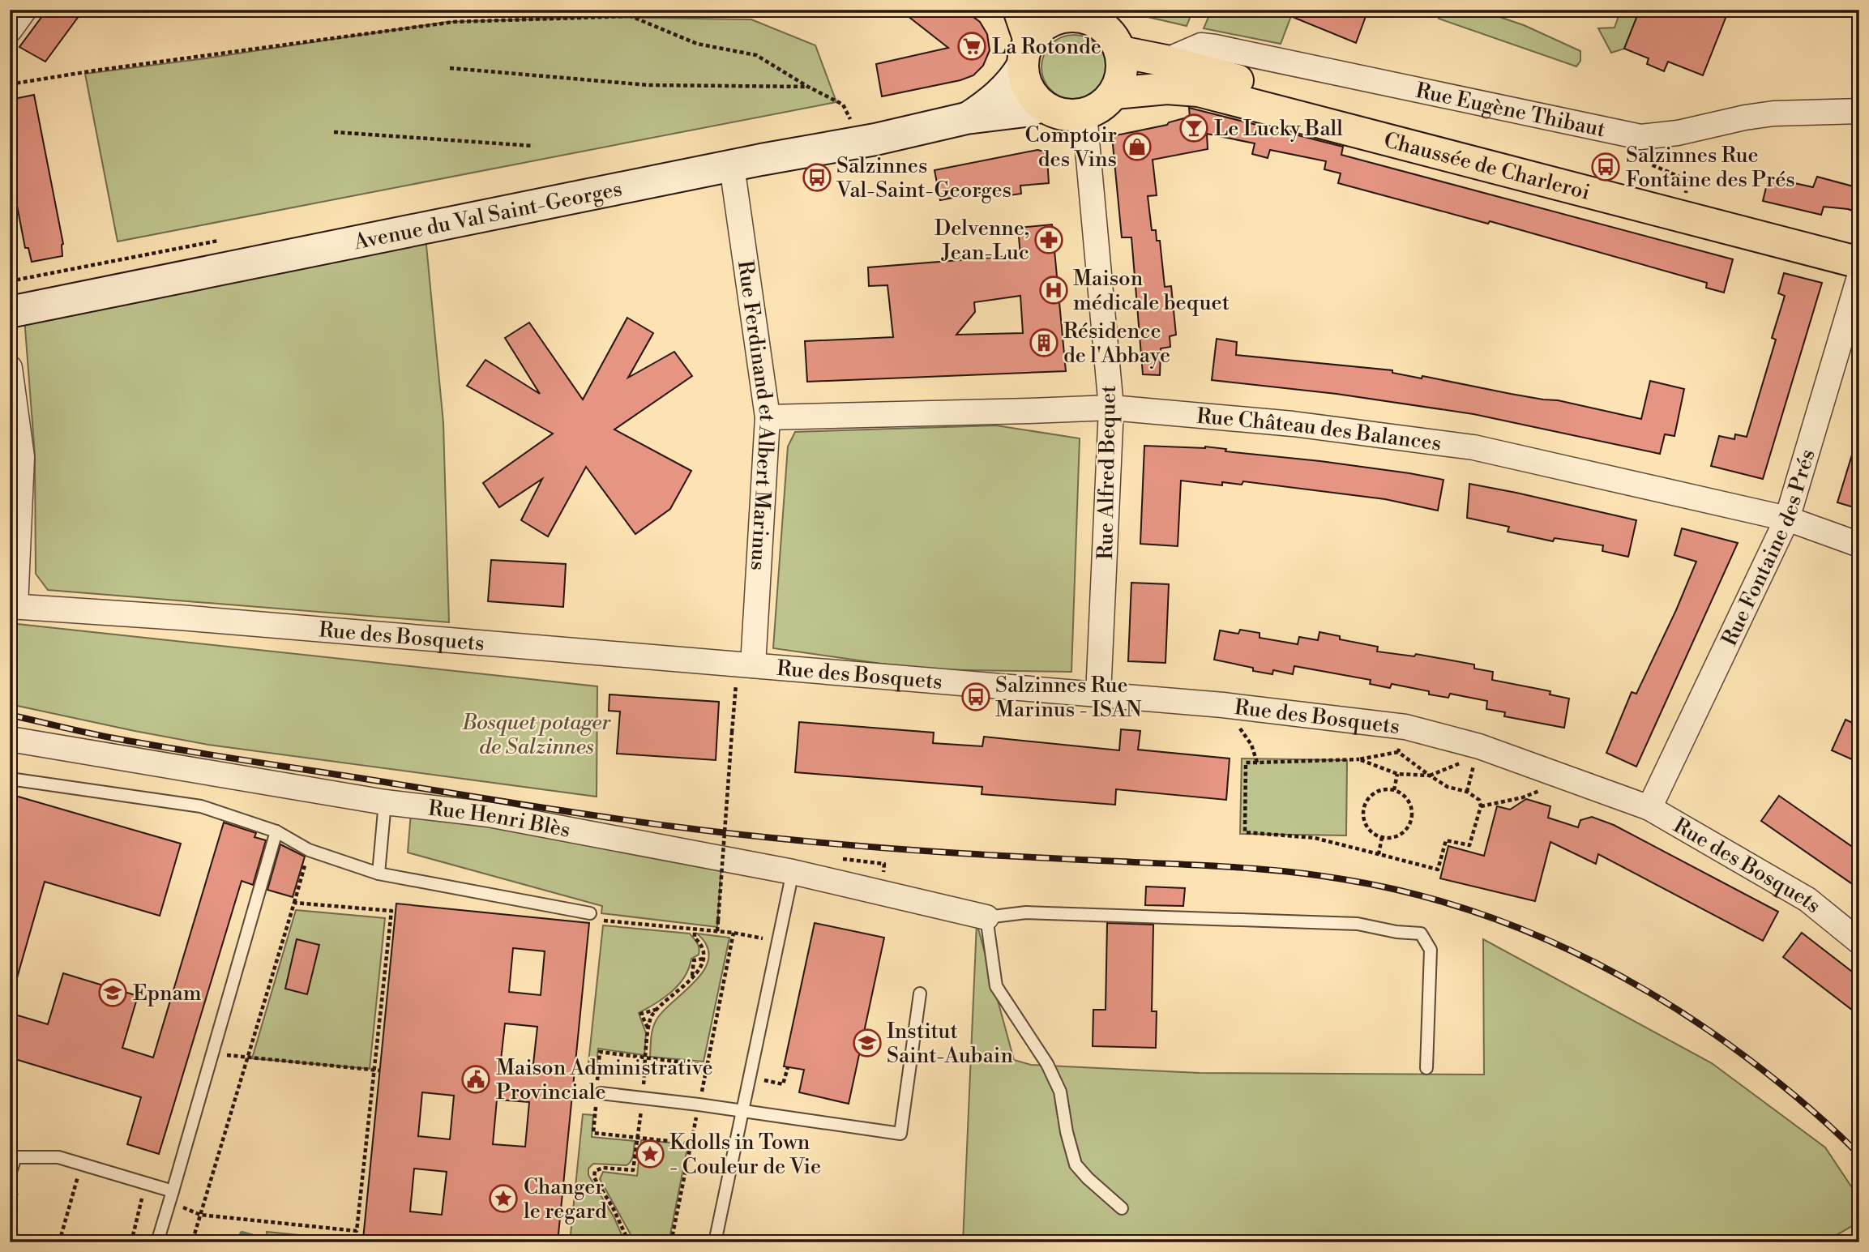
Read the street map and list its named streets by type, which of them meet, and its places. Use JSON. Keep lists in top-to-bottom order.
{
  "streets": {
    "main road": ["Chaussée de Charleroi", "Avenue du Val Saint-Georges"],
    "street": [
      "Rue Eugène Thibaut",
      "Rue Ferdinand et Albert Marinus",
      "Rue Château des Balances",
      "Rue Alfred Bequet",
      "Rue Fontaine des Prés",
      "Rue des Bosquets",
      "Rue Henri Blès"
    ]
  },
  "crossings": [
    ["Rue Eugène Thibaut", "Chaussée de Charleroi"],
    ["Chaussée de Charleroi", "Avenue du Val Saint-Georges"],
    ["Chaussée de Charleroi", "Rue Alfred Bequet"],
    ["Avenue du Val Saint-Georges", "Rue Ferdinand et Albert Marinus"],
    ["Avenue du Val Saint-Georges", "Rue Alfred Bequet"],
    ["Rue Ferdinand et Albert Marinus", "Rue Château des Balances"],
    ["Rue Ferdinand et Albert Marinus", "Rue des Bosquets"],
    ["Rue Château des Balances", "Rue Alfred Bequet"],
    ["Rue Château des Balances", "Rue Fontaine des Prés"],
    ["Rue Alfred Bequet", "Rue des Bosquets"],
    ["Rue Fontaine des Prés", "Rue des Bosquets"]
  ],
  "parks": ["Bosquet potager de Salzinnes"],
  "places": {
    "supermarket": ["La Rotonde"],
    "bar": ["Le Lucky Ball"],
    "shop": ["Comptoir des Vins"],
    "bus stop": ["Salzinnes Rue Fontaine des Prés", "Salzinnes Val-Saint-Georges", "Salzinnes Rue Marinus - ISAN"],
    "pharmacy": ["Delvenne, Jean-Luc"],
    "hospital": ["Maison médicale bequet"],
    "building": ["Résidence de l'Abbaye"],
    "school or university": ["Epnam", "Institut Saint-Aubain"],
    "public building": ["Maison Administrative Provinciale"],
    "place": ["Kdolls in Town - Couleur de Vie", "Changer le regard"]
  }
}
